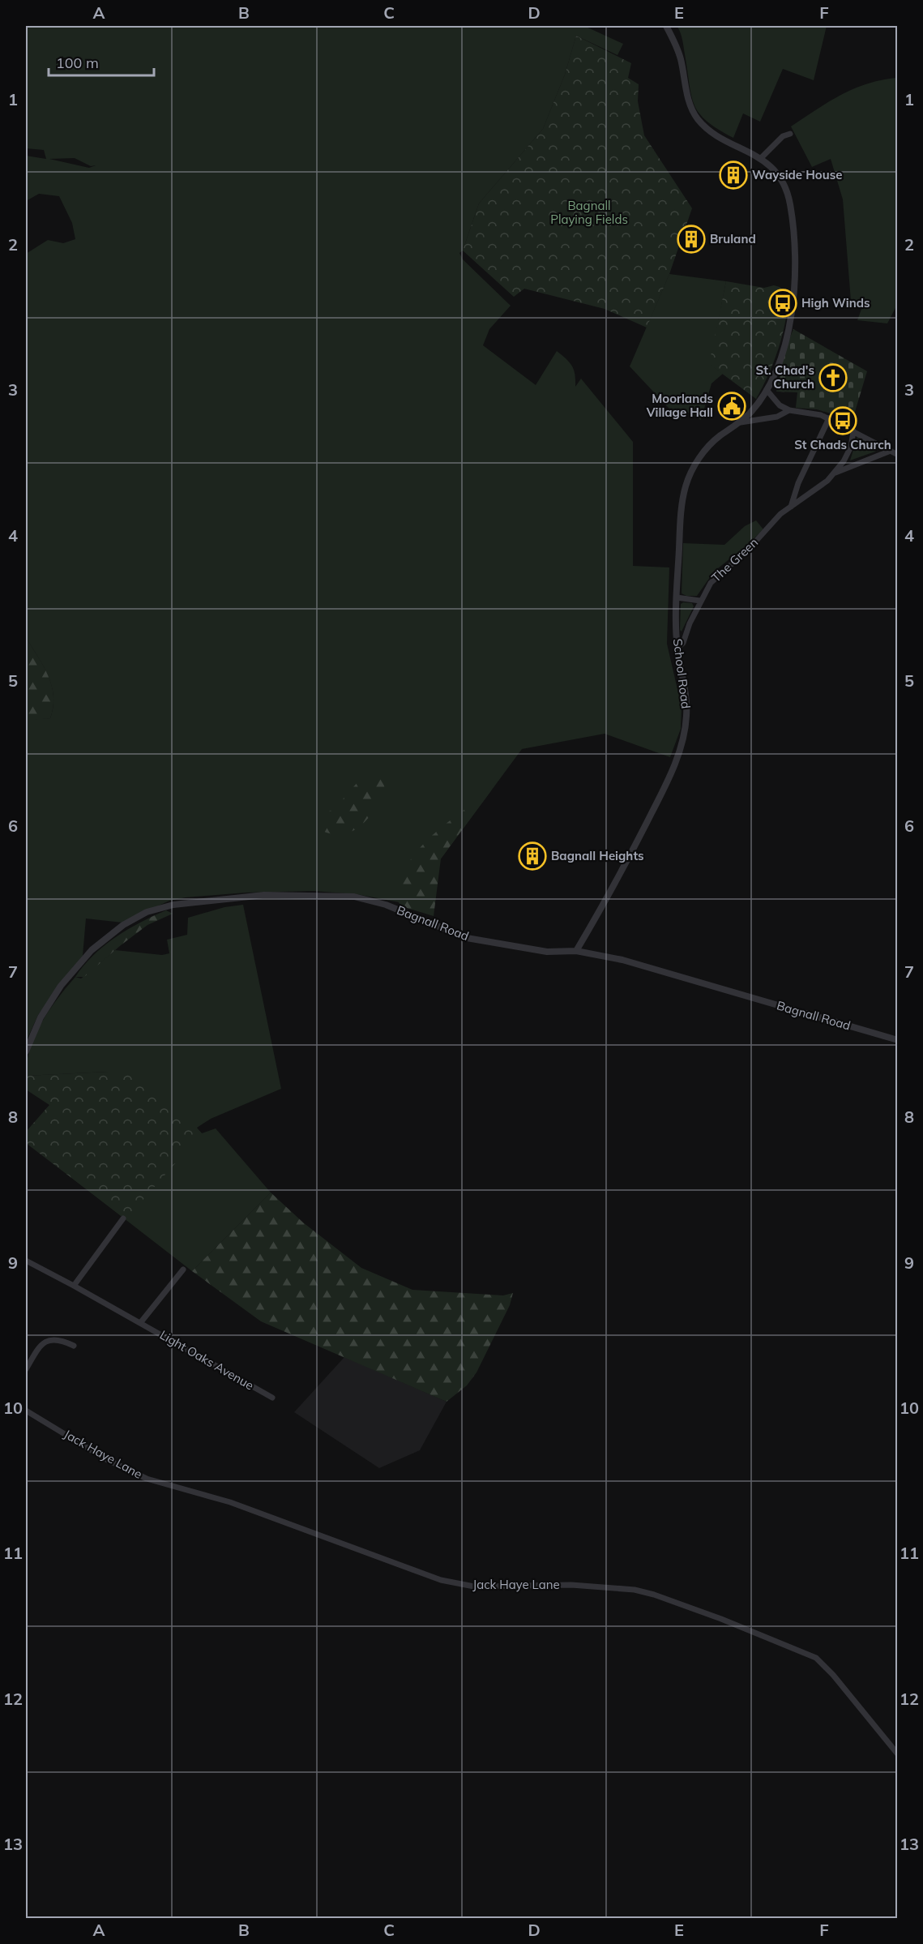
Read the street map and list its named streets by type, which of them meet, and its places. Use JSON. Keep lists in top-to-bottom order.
{
  "streets": {
    "street": [
      "The Green",
      "School Road",
      "Bagnall Road",
      "Light Oaks Avenue",
      "Jack Haye Lane"
    ]
  },
  "crossings": [
    ["The Green", "School Road"],
    ["School Road", "Bagnall Road"]
  ],
  "parks": ["Bagnall Playing Fields"],
  "places": {
    "building": ["Wayside House", "Bruland", "Bagnall Heights"],
    "bus stop": ["High Winds", "St Chads Church"],
    "church": ["St. Chad's Church"],
    "public building": ["Moorlands Village Hall"]
  },
  "scale_bar": "100 m",
  "grid": {
    "columns": [
      "A",
      "B",
      "C",
      "D",
      "E",
      "F"
    ],
    "rows": [
      "1",
      "2",
      "3",
      "4",
      "5",
      "6",
      "7",
      "8",
      "9",
      "10",
      "11",
      "12",
      "13"
    ]
  }
}
